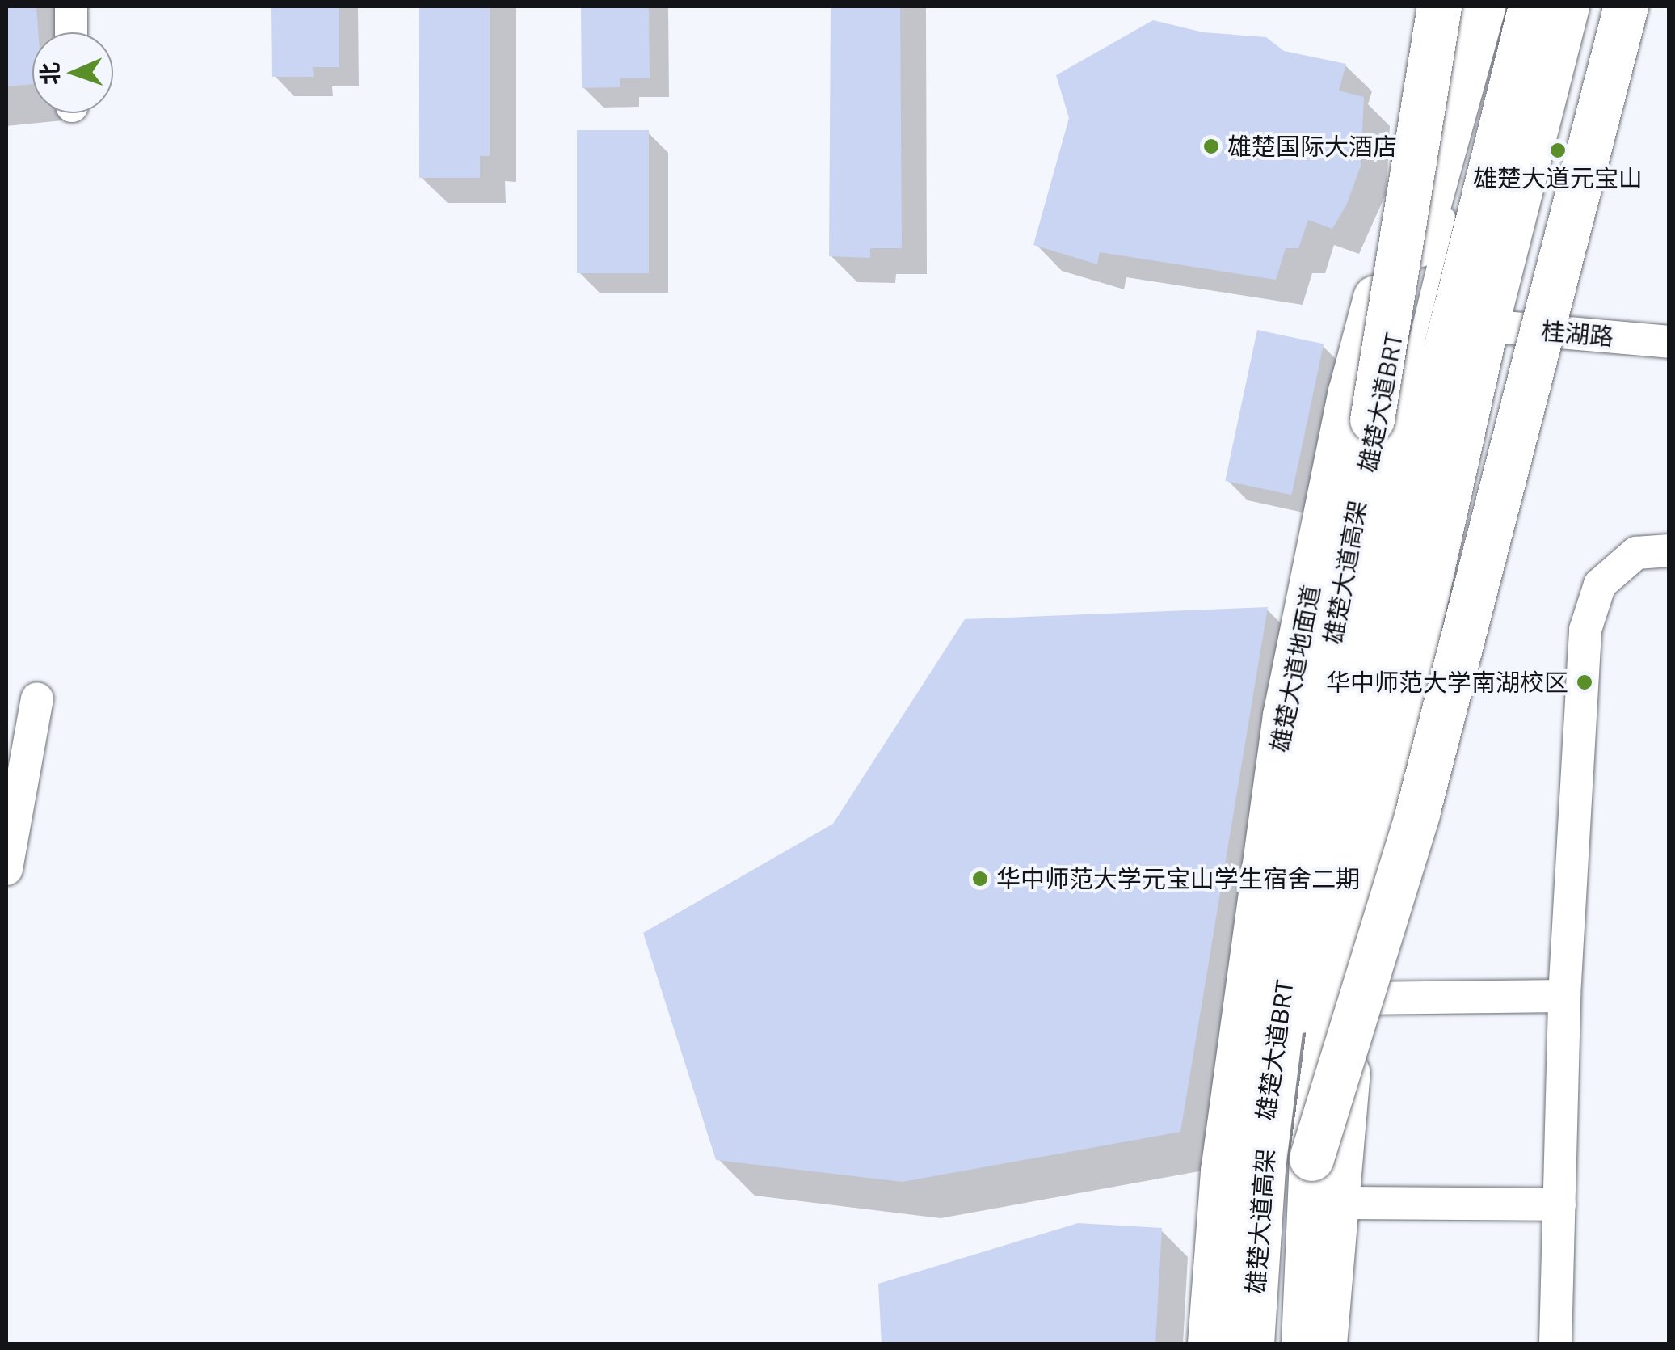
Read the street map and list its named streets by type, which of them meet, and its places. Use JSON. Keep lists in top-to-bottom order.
{
  "streets": {
    "main road": ["雄楚大道高架", "雄楚大道地面道"],
    "street": ["桂湖路"],
    "lane": ["雄楚大道BRT"]
  },
  "places": [
    "雄楚国际大酒店",
    "雄楚大道元宝山",
    "华中师范大学南湖校区",
    "华中师范大学元宝山学生宿舍二期"
  ],
  "north": "left"
}
